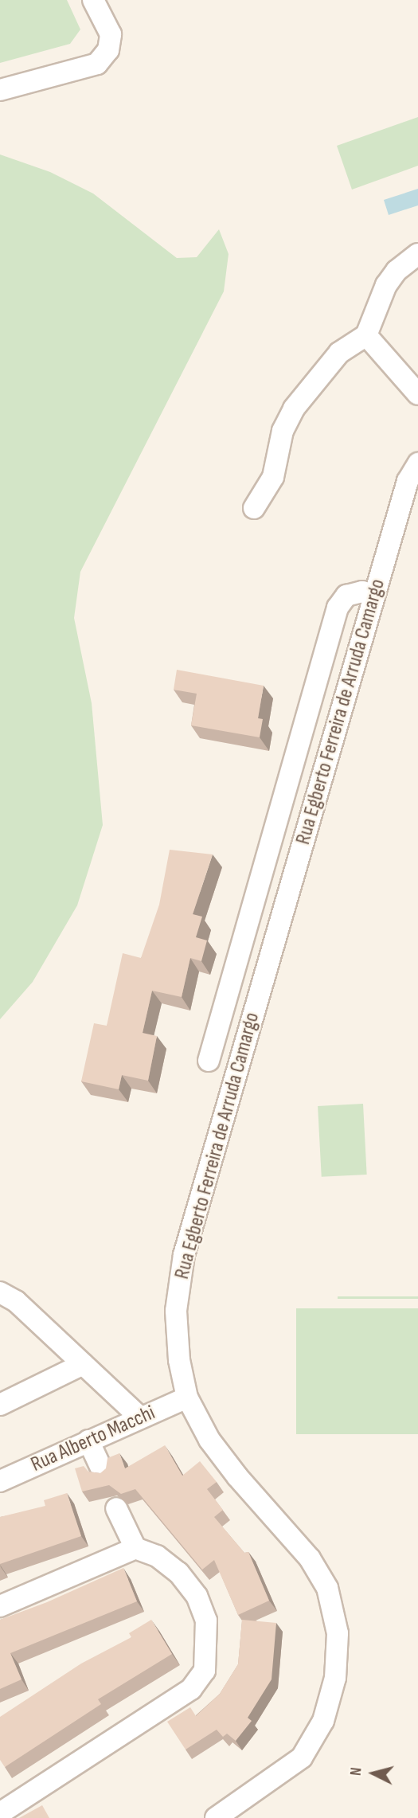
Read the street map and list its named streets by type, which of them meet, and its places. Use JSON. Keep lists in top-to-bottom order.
{
  "streets": {
    "street": ["Rua Egberto Ferreira de Arruda Camargo", "Rua Alberto Macchi"]
  },
  "crossings": [
    ["Rua Egberto Ferreira de Arruda Camargo", "Rua Alberto Macchi"]
  ],
  "north": "left"
}
